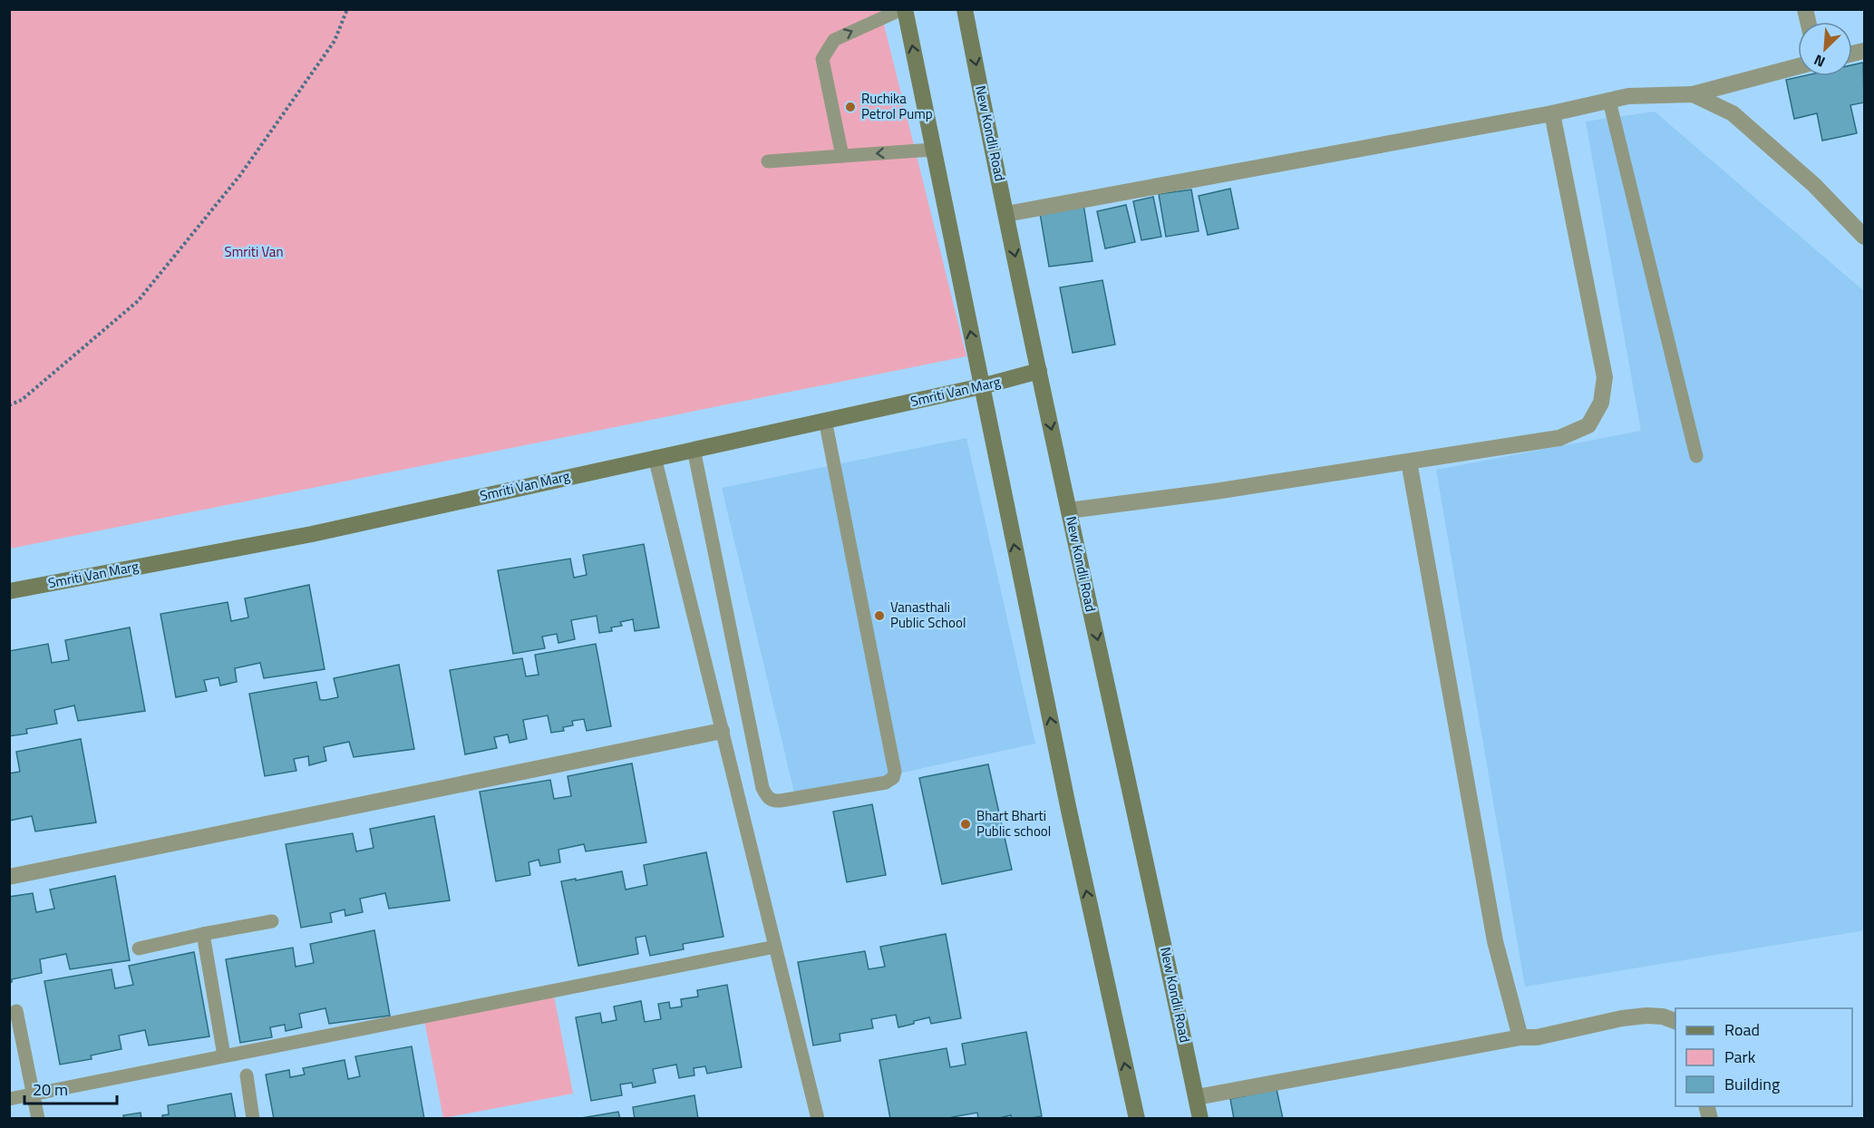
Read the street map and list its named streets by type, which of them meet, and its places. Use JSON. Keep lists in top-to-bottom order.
{
  "streets": {
    "street": ["New Kondli Road", "Smriti Van Marg"]
  },
  "crossings": [
    ["New Kondli Road", "Smriti Van Marg"]
  ],
  "parks": ["Smriti Van"],
  "places": ["Ruchika Petrol Pump", "Vanasthali Public School", "Bhart Bharti Public school"],
  "legend": ["Road", "Park", "Building"],
  "scale_bar": "20 m",
  "north": "bottom left"
}
